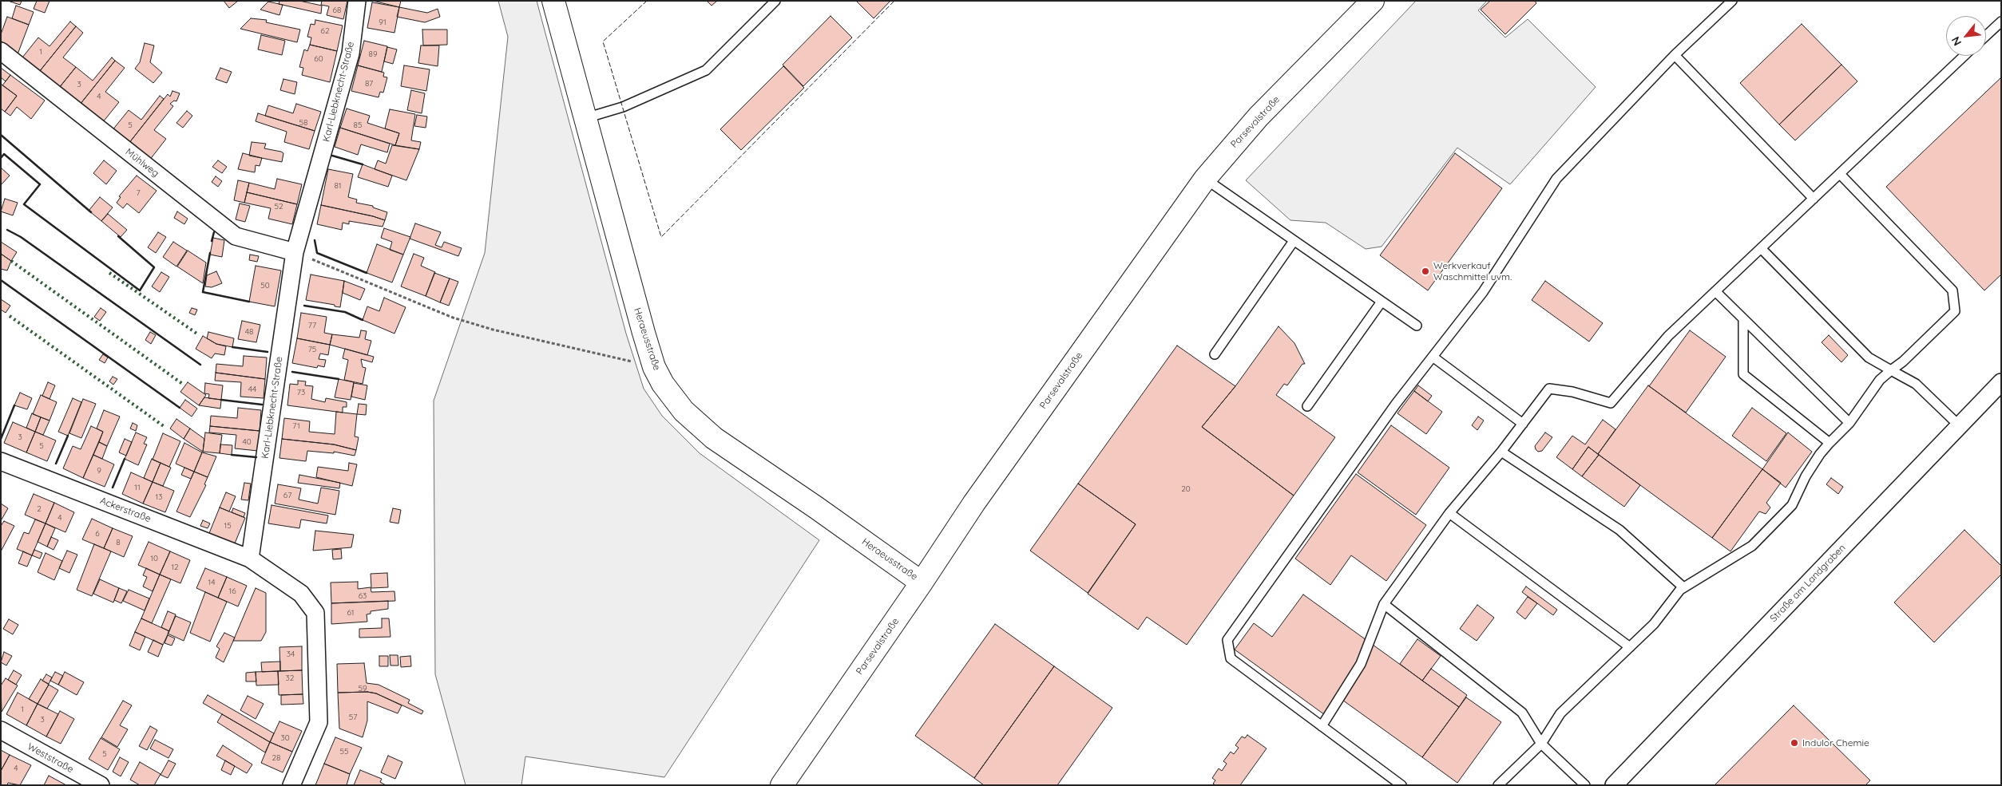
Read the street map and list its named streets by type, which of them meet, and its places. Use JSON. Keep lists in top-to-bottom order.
{
  "streets": {
    "street": [
      "Karl-Liebknecht-Straße",
      "Parsevalstraße",
      "Mühlweg",
      "Heraeusstraße",
      "Ackerstraße",
      "Straße am Landgraben",
      "Weststraße"
    ]
  },
  "crossings": [
    ["Karl-Liebknecht-Straße", "Mühlweg"],
    ["Karl-Liebknecht-Straße", "Ackerstraße"],
    ["Parsevalstraße", "Heraeusstraße"]
  ],
  "places": ["Werkverkauf Waschmittel uvm.", "Indulor Chemie"],
  "house_numbers": [
    "68",
    "91",
    "62",
    "1",
    "89",
    "60",
    "87",
    "3",
    "4",
    "58",
    "5",
    "85",
    "81",
    "7",
    "52",
    "50",
    "77",
    "48",
    "75",
    "44",
    "73",
    "71",
    "3",
    "40",
    "5",
    "9",
    "11",
    "20",
    "67",
    "13",
    "2",
    "4",
    "15",
    "6",
    "8",
    "10",
    "12",
    "14",
    "16",
    "63",
    "61",
    "34",
    "32",
    "59",
    "1",
    "57",
    "3",
    "30",
    "55",
    "5",
    "28",
    "4"
  ],
  "north": "bottom left"
}
